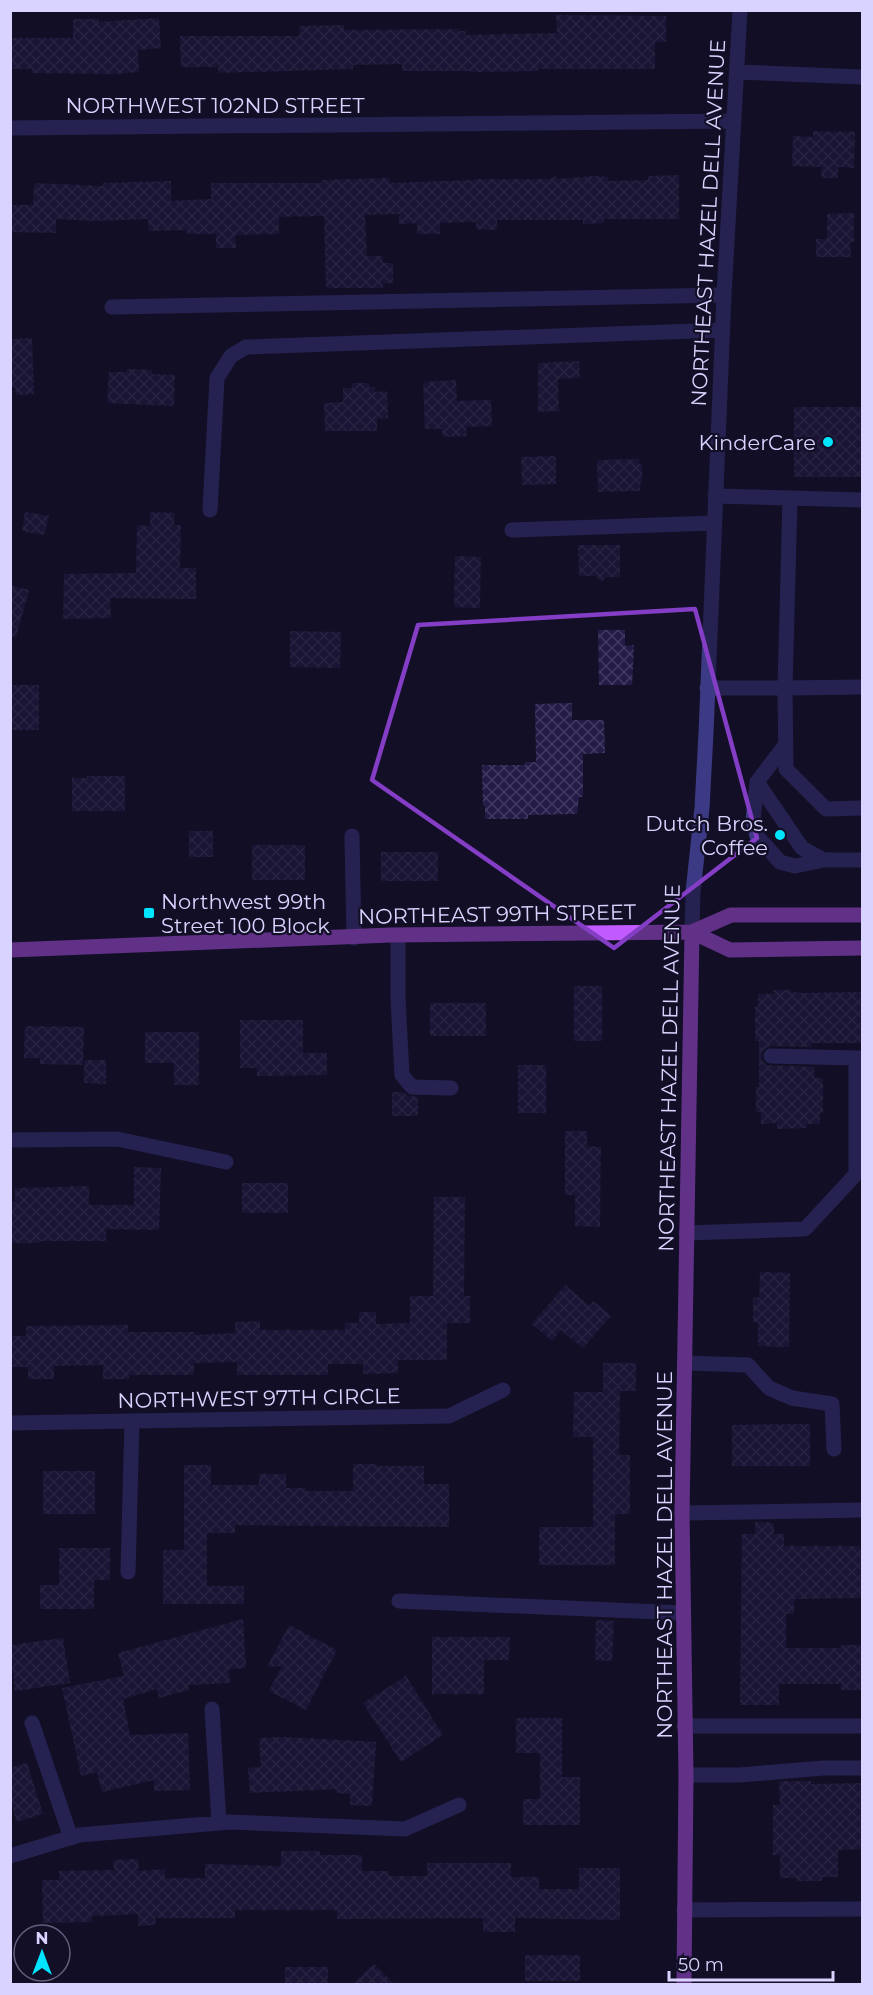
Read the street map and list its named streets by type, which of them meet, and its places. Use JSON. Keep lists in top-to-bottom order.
{
  "streets": {
    "main road": ["NORTHEAST HAZEL DELL AVENUE", "NORTHEAST 99TH STREET"],
    "street": ["NORTHWEST 102ND STREET", "NORTHWEST 97TH CIRCLE"]
  },
  "crossings": [
    ["NORTHWEST 102ND STREET", "NORTHEAST HAZEL DELL AVENUE"],
    ["NORTHEAST HAZEL DELL AVENUE", "NORTHEAST 99TH STREET"]
  ],
  "places": {
    "other": ["KinderCare", "Dutch Bros. Coffee"],
    "transit": ["Northwest 99th Street 100 Block"]
  },
  "scale_bar": "50 m",
  "north": "top"
}
